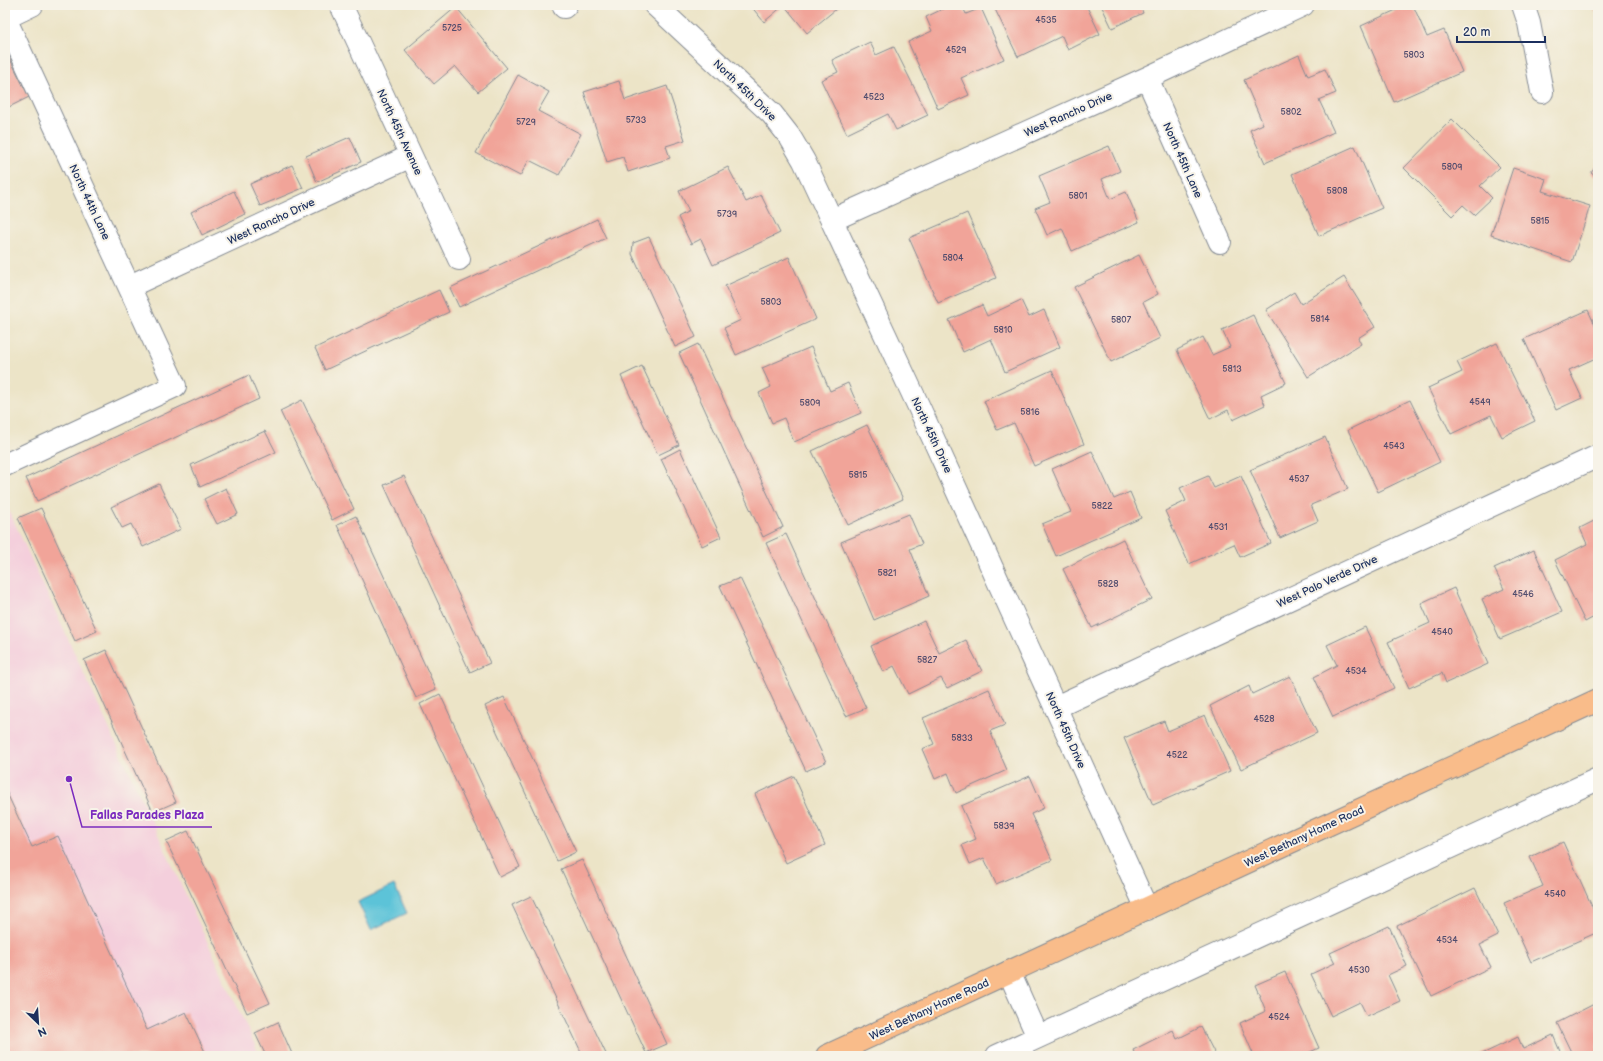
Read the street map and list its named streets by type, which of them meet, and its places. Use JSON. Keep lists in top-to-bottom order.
{
  "streets": {
    "main road": ["West Bethany Home Road"],
    "street": [
      "North 45th Drive",
      "West Rancho Drive",
      "North 45th Avenue",
      "North 45th Lane",
      "North 44th Lane",
      "West Palo Verde Drive"
    ]
  },
  "crossings": [
    ["North 45th Drive", "West Rancho Drive"],
    ["North 45th Drive", "West Palo Verde Drive"],
    ["North 45th Drive", "West Bethany Home Road"],
    ["West Rancho Drive", "North 45th Avenue"],
    ["West Rancho Drive", "North 45th Lane"],
    ["West Rancho Drive", "North 44th Lane"]
  ],
  "places": ["Fallas Parades Plaza"],
  "house_numbers": [
    "4535",
    "5725",
    "4529",
    "5803",
    "4523",
    "5802",
    "5733",
    "5729",
    "5809",
    "5808",
    "5801",
    "5739",
    "5815",
    "5804",
    "5803",
    "5814",
    "5807",
    "5810",
    "5813",
    "4549",
    "5809",
    "5816",
    "4543",
    "5815",
    "4537",
    "5822",
    "4531",
    "5821",
    "5828",
    "4546",
    "4540",
    "5827",
    "4534",
    "4528",
    "5833",
    "4522",
    "5839",
    "4540",
    "4534",
    "4530",
    "4524"
  ],
  "scale_bar": "20 m",
  "north": "bottom right"
}
